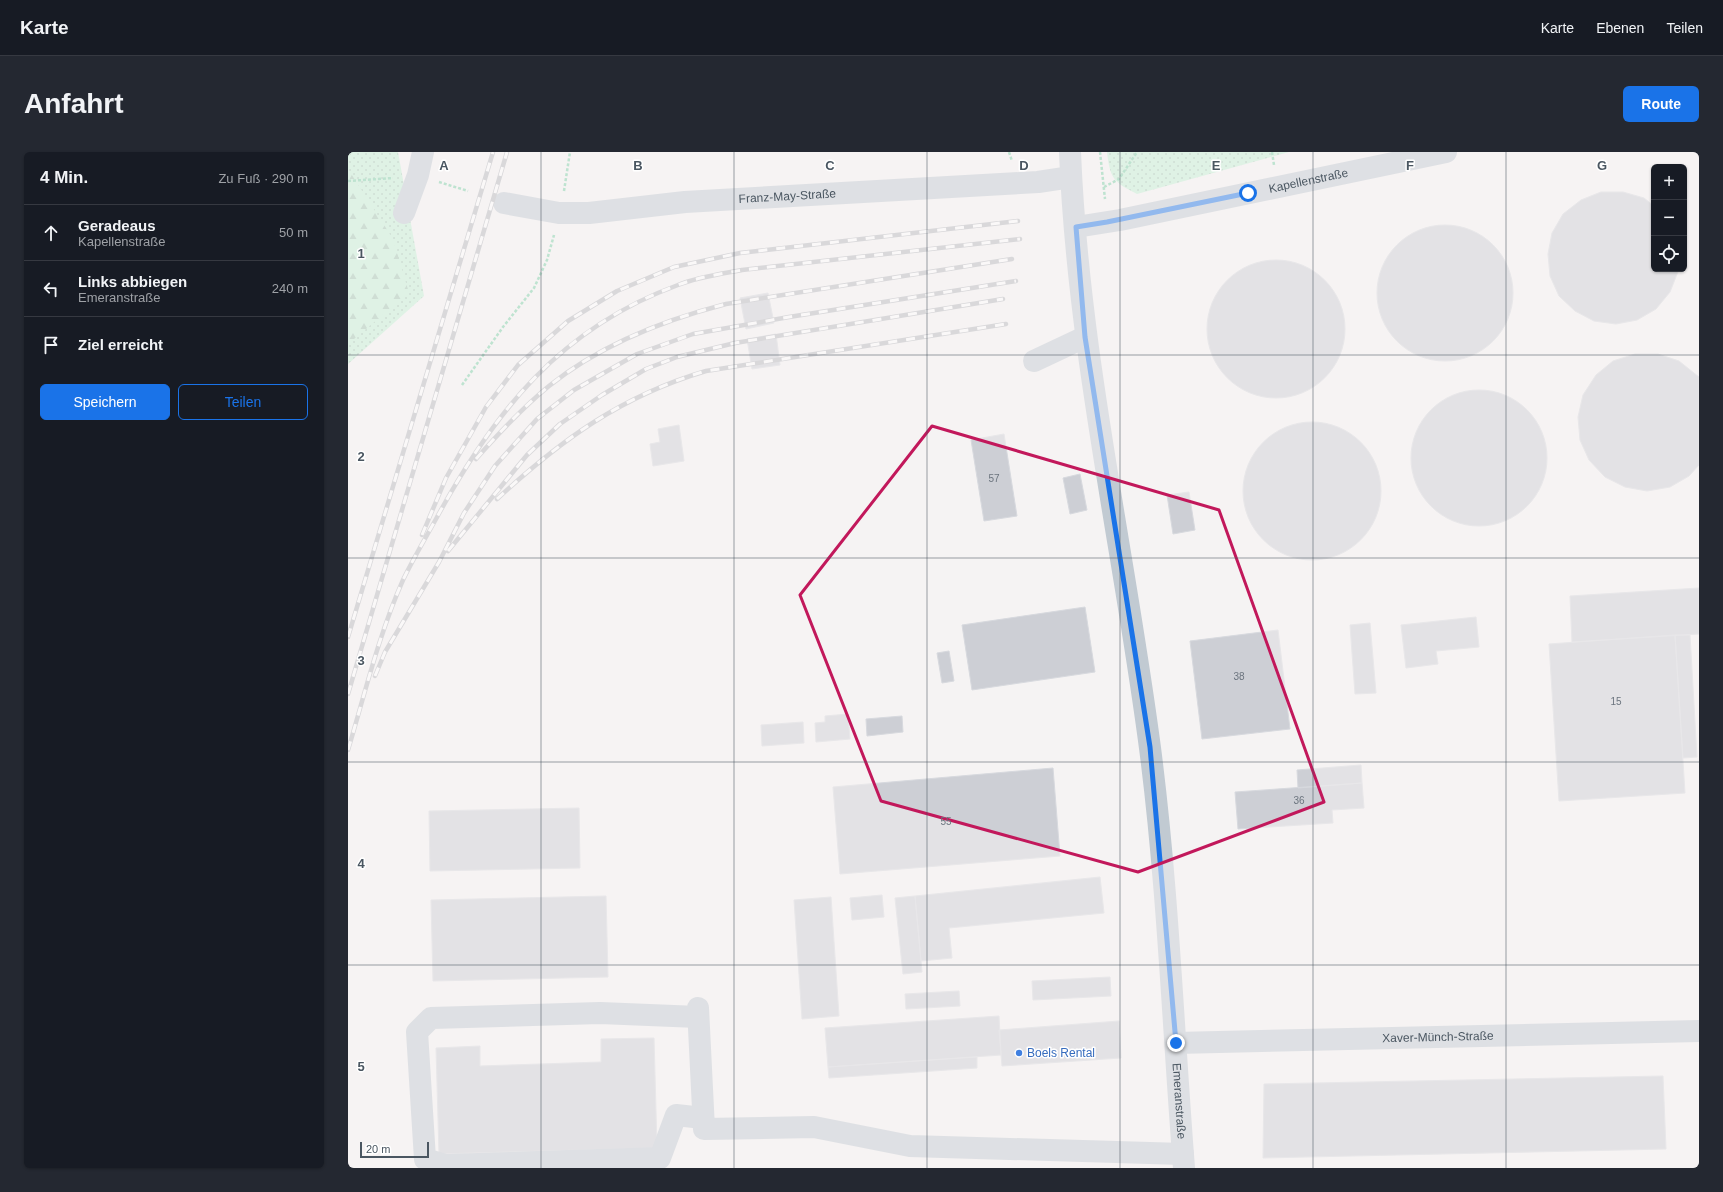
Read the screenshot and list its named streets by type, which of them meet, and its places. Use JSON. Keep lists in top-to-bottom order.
{
  "streets": {
    "street": [
      "Kapellenstraße",
      "Franz-May-Straße",
      "Xaver-Münch-Straße",
      "Emeranstraße"
    ]
  },
  "crossings": [
    ["Kapellenstraße", "Emeranstraße"],
    ["Franz-May-Straße", "Emeranstraße"],
    ["Xaver-Münch-Straße", "Emeranstraße"]
  ],
  "places": ["Boels Rental"],
  "house_numbers": [
    "57",
    "38",
    "15",
    "36",
    "55"
  ],
  "scale_bar": "20 m",
  "page": {
    "header": "Karte",
    "nav": ["Karte", "Ebenen", "Teilen"],
    "buttons": [
      "Route",
      ["Speichern", "Teilen"]
    ],
    "title": "Anfahrt",
    "heading": ["4 Min.", "Zu Fuß · 290 m"],
    "map_buttons": ["+", "−"],
    "list": [
      ["Geradeaus", "Kapellenstraße", "50 m"],
      ["Links abbiegen", "Emeranstraße", "240 m"],
      "Ziel erreicht"
    ],
    "scale": "20 m"
  },
  "grid": {
    "columns": [
      "A",
      "B",
      "C",
      "D",
      "E",
      "F",
      "G"
    ],
    "rows": [
      "1",
      "2",
      "3",
      "4",
      "5"
    ]
  }
}
